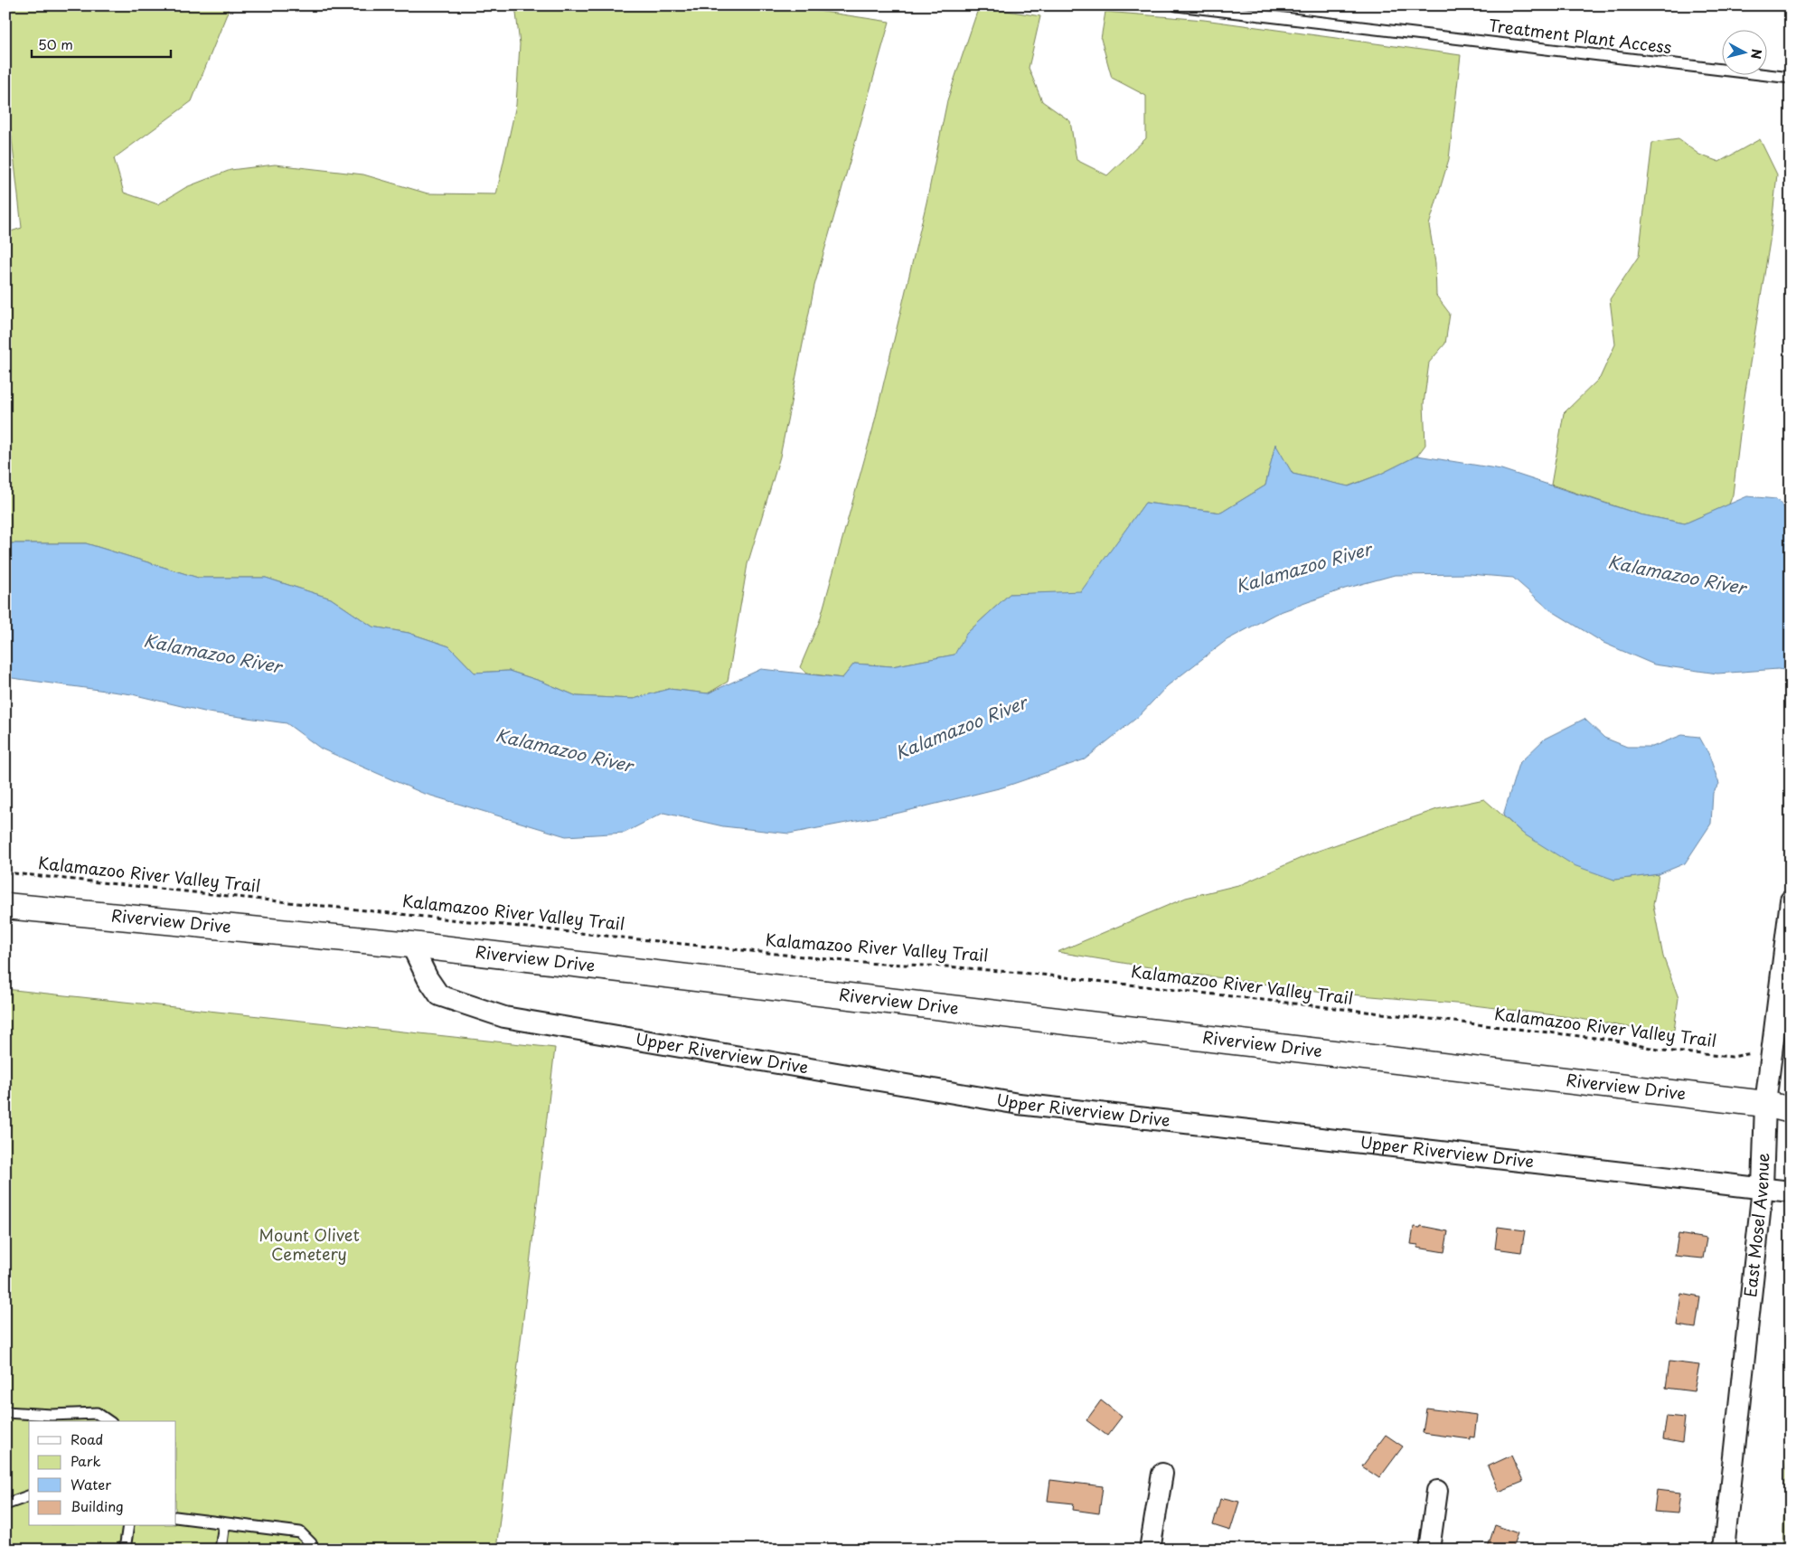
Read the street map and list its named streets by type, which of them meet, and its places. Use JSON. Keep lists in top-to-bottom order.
{
  "streets": {
    "street": ["Riverview Drive", "Upper Riverview Drive", "East Mosel Avenue"],
    "lane": ["Treatment Plant Access"],
    "path": ["Kalamazoo River Valley Trail"]
  },
  "crossings": [
    ["Riverview Drive", "Upper Riverview Drive"],
    ["Riverview Drive", "East Mosel Avenue"],
    ["Upper Riverview Drive", "East Mosel Avenue"]
  ],
  "water": ["Kalamazoo River"],
  "parks": ["Mount Olivet Cemetery"],
  "legend": [
    "Road",
    "Park",
    "Water",
    "Building"
  ],
  "scale_bar": "50 m",
  "north": "right"
}
